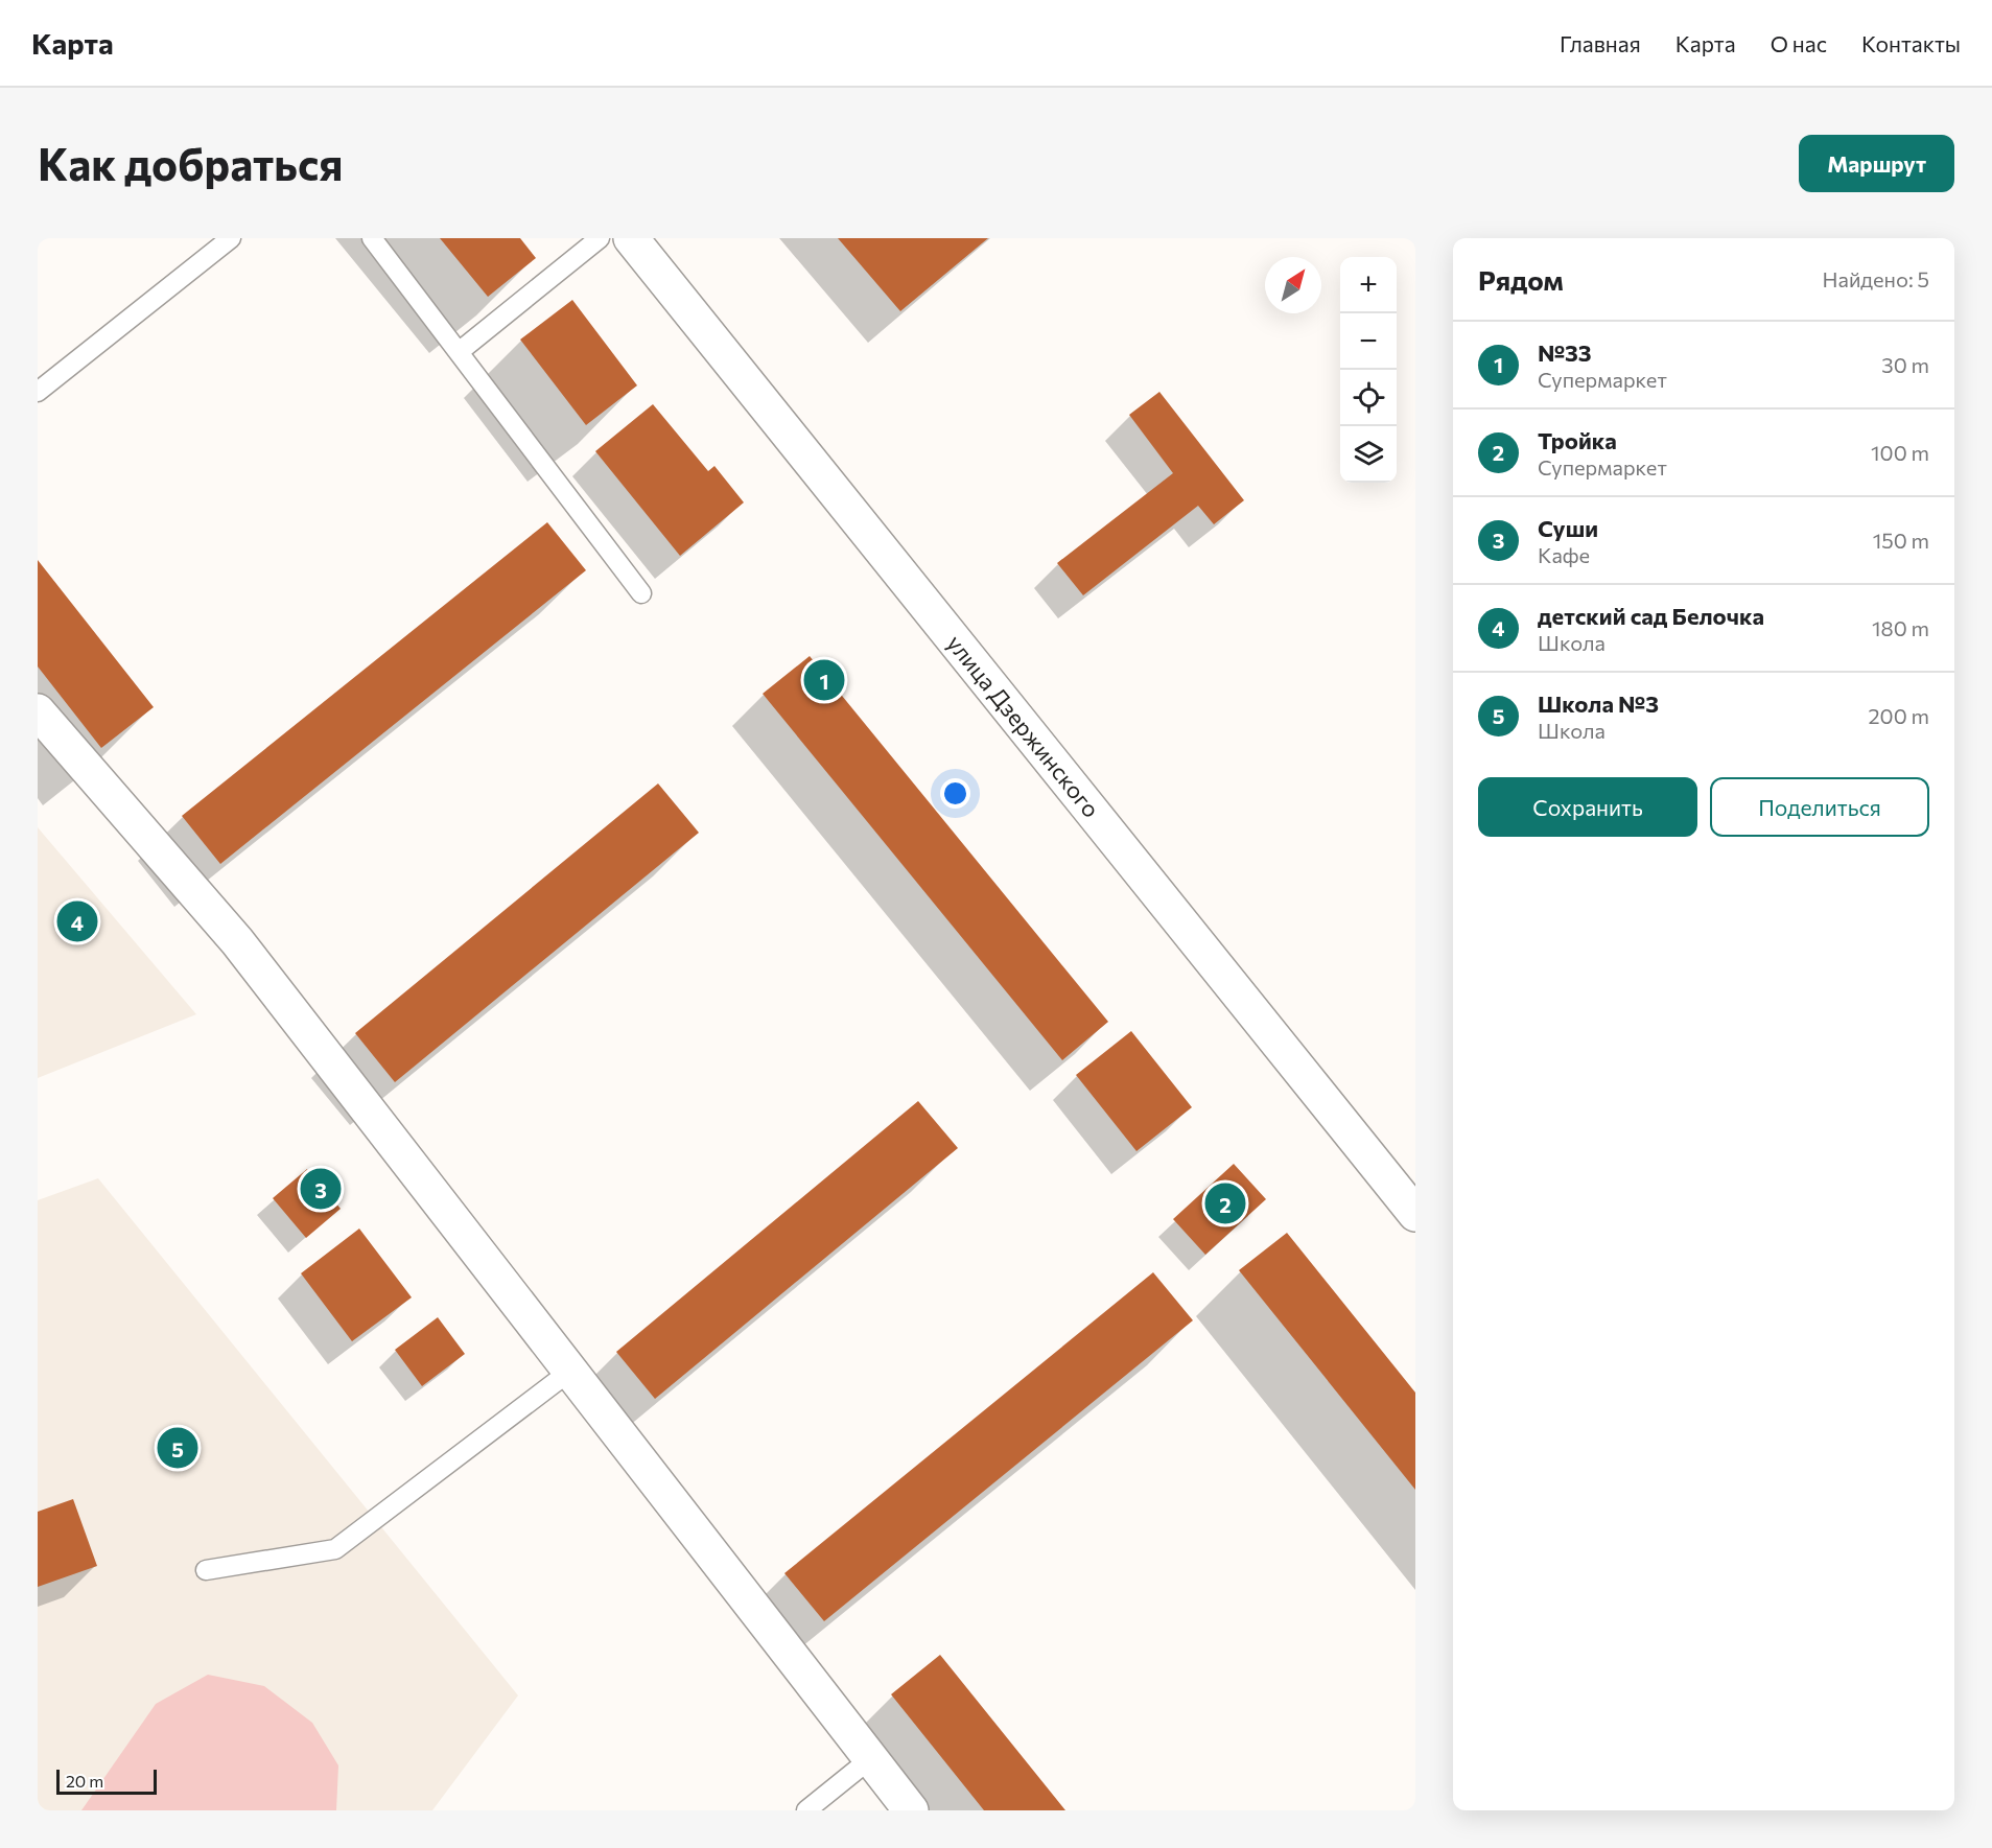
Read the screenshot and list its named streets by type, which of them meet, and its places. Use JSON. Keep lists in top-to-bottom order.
{
  "streets": {
    "street": ["улица Дзержинского"]
  },
  "scale_bar": "20 m",
  "north": "top right",
  "page": {
    "header": "Карта",
    "nav": [
      "Главная",
      "Карта",
      "О нас",
      "Контакты"
    ],
    "buttons": [
      "Маршрут",
      ["Сохранить", "Поделиться"]
    ],
    "title": "Как добраться",
    "heading": ["Рядом", "Найдено: 5"],
    "map_buttons": ["+", "−"],
    "list": [
      {
        "mark": "1",
        "name": "№33",
        "note": "Супермаркет",
        "value": "30 m"
      },
      {
        "mark": "2",
        "name": "Тройка",
        "note": "Супермаркет",
        "value": "100 m"
      },
      {
        "mark": "3",
        "name": "Суши",
        "note": "Кафе",
        "value": "150 m"
      },
      {
        "mark": "4",
        "name": "детский сад Белочка",
        "note": "Школа",
        "value": "180 m"
      },
      {
        "mark": "5",
        "name": "Школа №3",
        "note": "Школа",
        "value": "200 m"
      }
    ],
    "pins": [
      "1",
      "4",
      "3",
      "2",
      "5"
    ],
    "scale": "20 m"
  }
}
